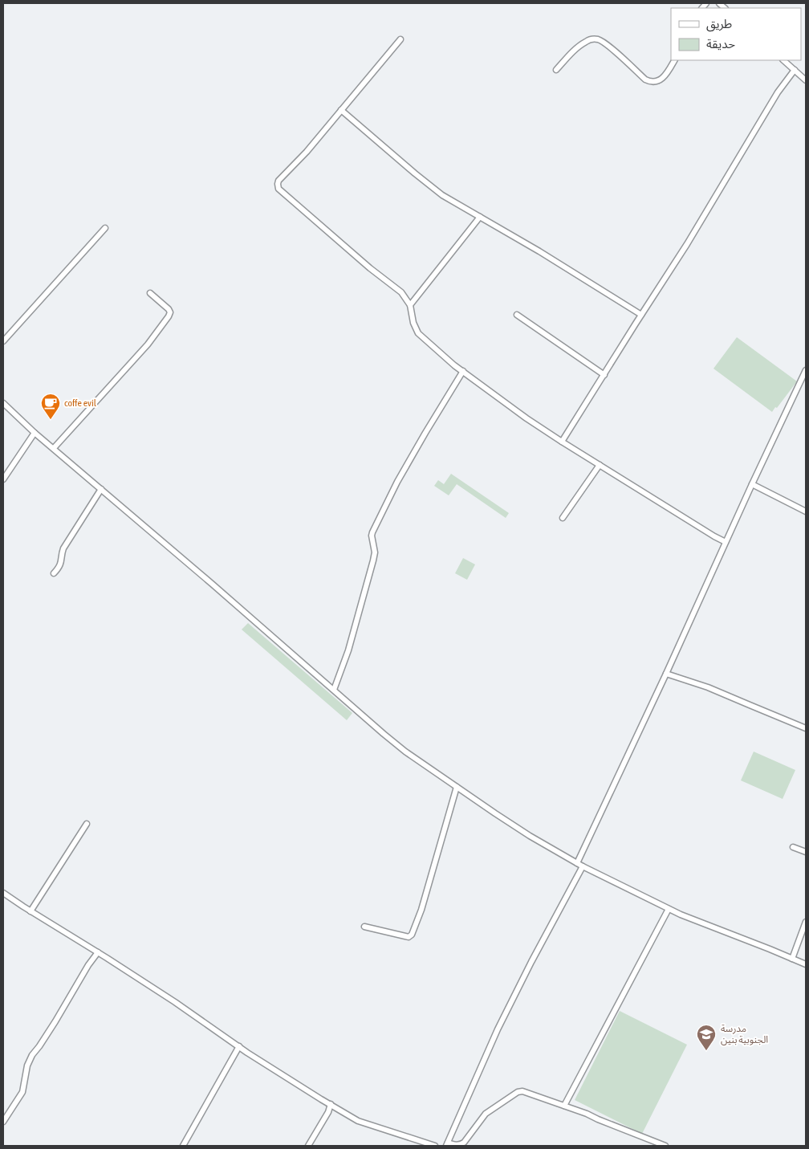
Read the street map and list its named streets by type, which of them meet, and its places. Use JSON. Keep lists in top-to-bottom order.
{
  "places": {
    "cafe": ["coffe evil"],
    "school or university": ["مدرسة الجنوبية بنين"]
  },
  "legend": ["طريق", "حديقة"]
}
